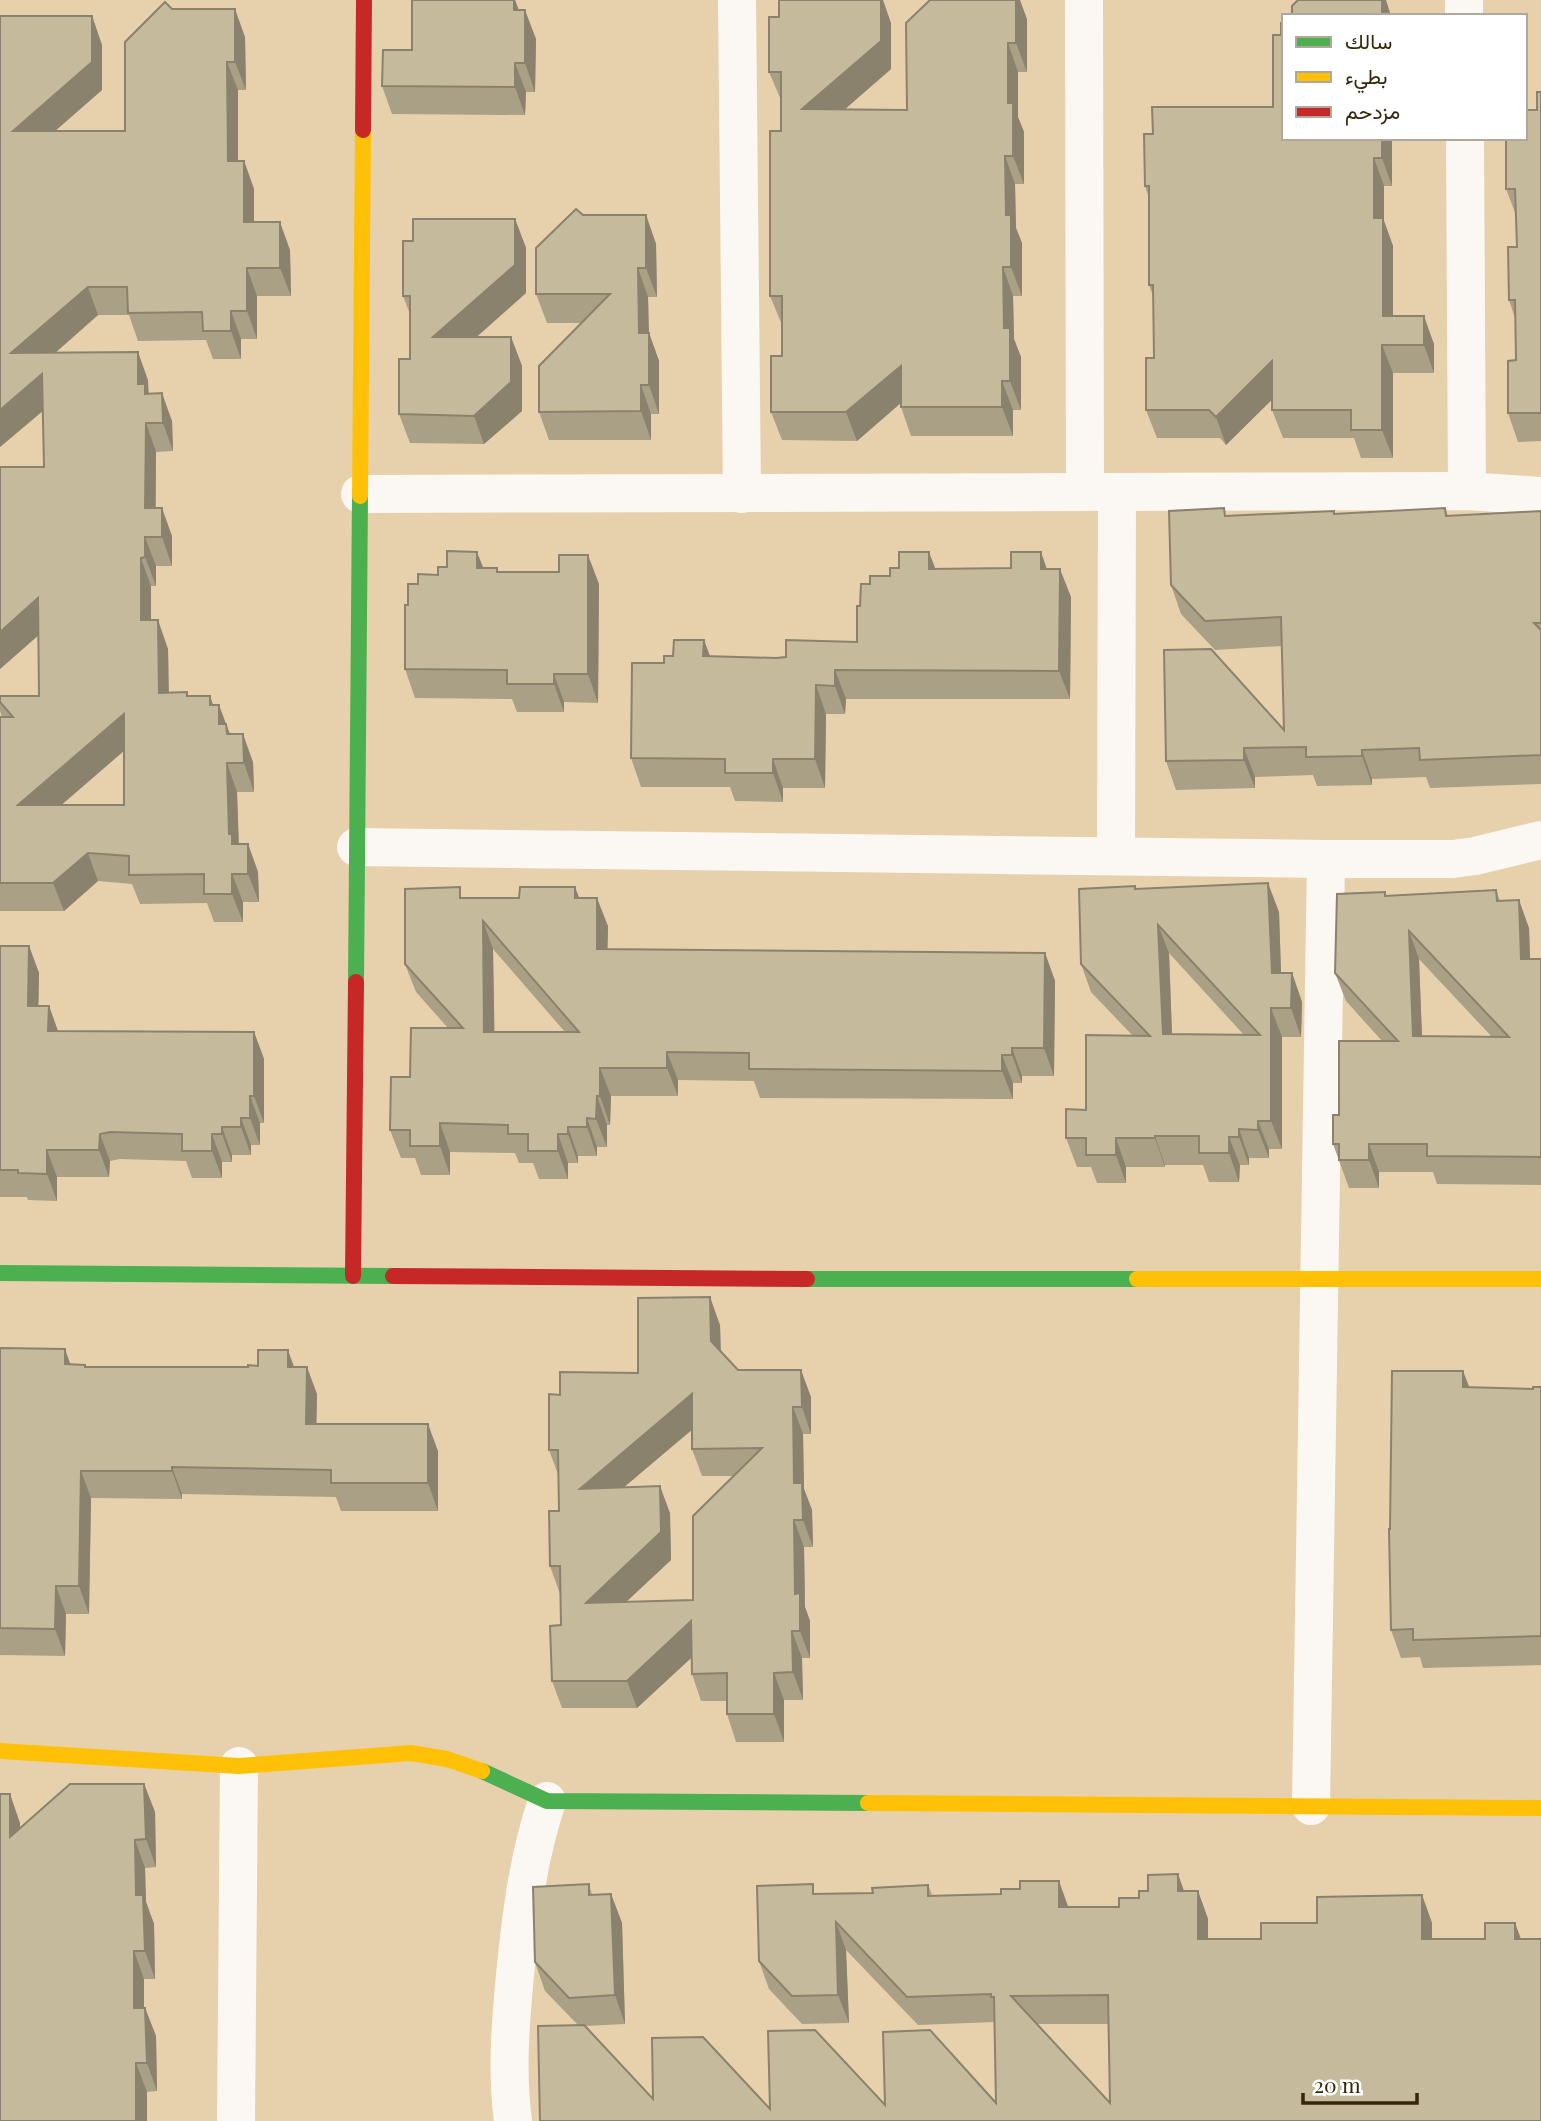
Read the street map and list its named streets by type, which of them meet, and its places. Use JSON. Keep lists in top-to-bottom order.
{
  "legend": ["سالك", "بطيء", "مزدحم"],
  "scale_bar": "20 m"
}
